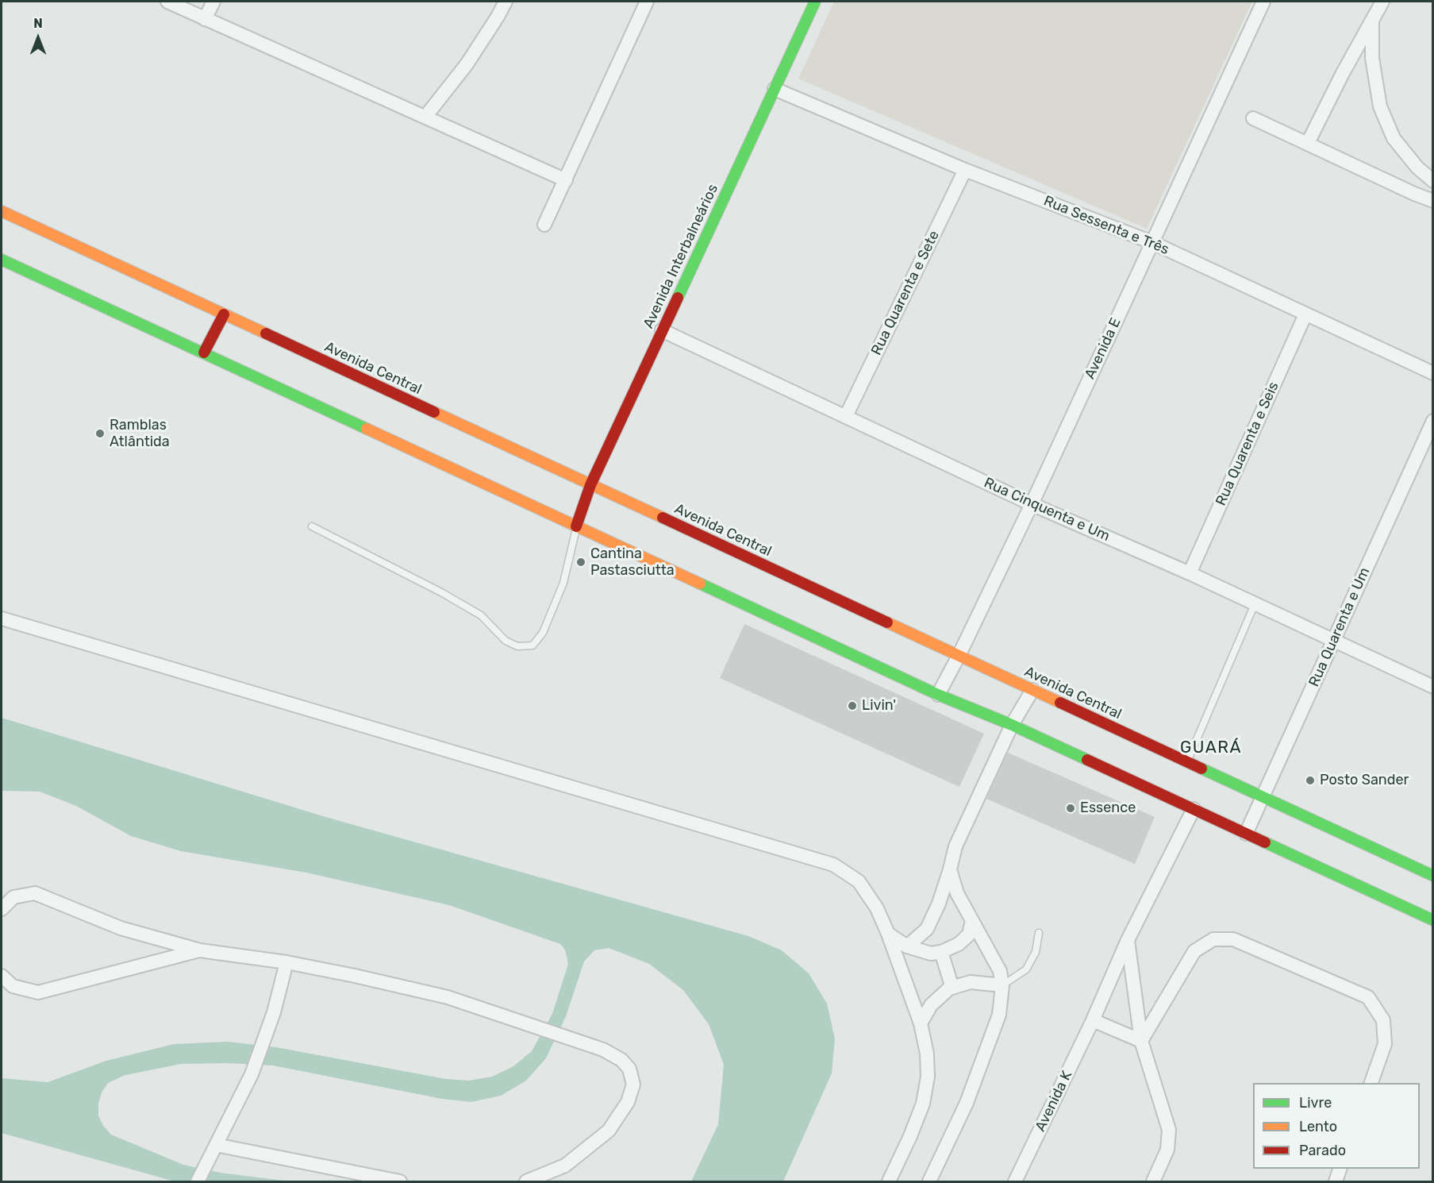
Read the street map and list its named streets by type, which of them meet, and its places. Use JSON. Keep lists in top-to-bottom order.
{
  "streets": {
    "main road": ["Avenida Interbalneários", "Avenida Central"],
    "street": [
      "Rua Sessenta e Três",
      "Rua Quarenta e Sete",
      "Avenida E",
      "Rua Quarenta e Seis",
      "Rua Cinquenta e Um",
      "Rua Quarenta e Um",
      "Avenida K"
    ]
  },
  "crossings": [
    ["Rua Sessenta e Três", "Avenida Interbalneários"],
    ["Rua Sessenta e Três", "Rua Quarenta e Sete"],
    ["Rua Sessenta e Três", "Avenida E"],
    ["Rua Sessenta e Três", "Rua Quarenta e Seis"],
    ["Avenida Interbalneários", "Avenida Central"],
    ["Avenida Interbalneários", "Rua Cinquenta e Um"],
    ["Rua Quarenta e Sete", "Rua Cinquenta e Um"],
    ["Avenida E", "Avenida Central"],
    ["Avenida E", "Rua Cinquenta e Um"],
    ["Avenida Central", "Rua Quarenta e Um"],
    ["Rua Quarenta e Seis", "Rua Cinquenta e Um"],
    ["Rua Cinquenta e Um", "Rua Quarenta e Um"]
  ],
  "districts": ["GUARÁ"],
  "places": [
    "Ramblas Atlântida",
    "Cantina Pastasciutta",
    "Livin'",
    "Posto Sander",
    "Essence"
  ],
  "legend": ["Livre", "Lento", "Parado"],
  "north": "top"
}
